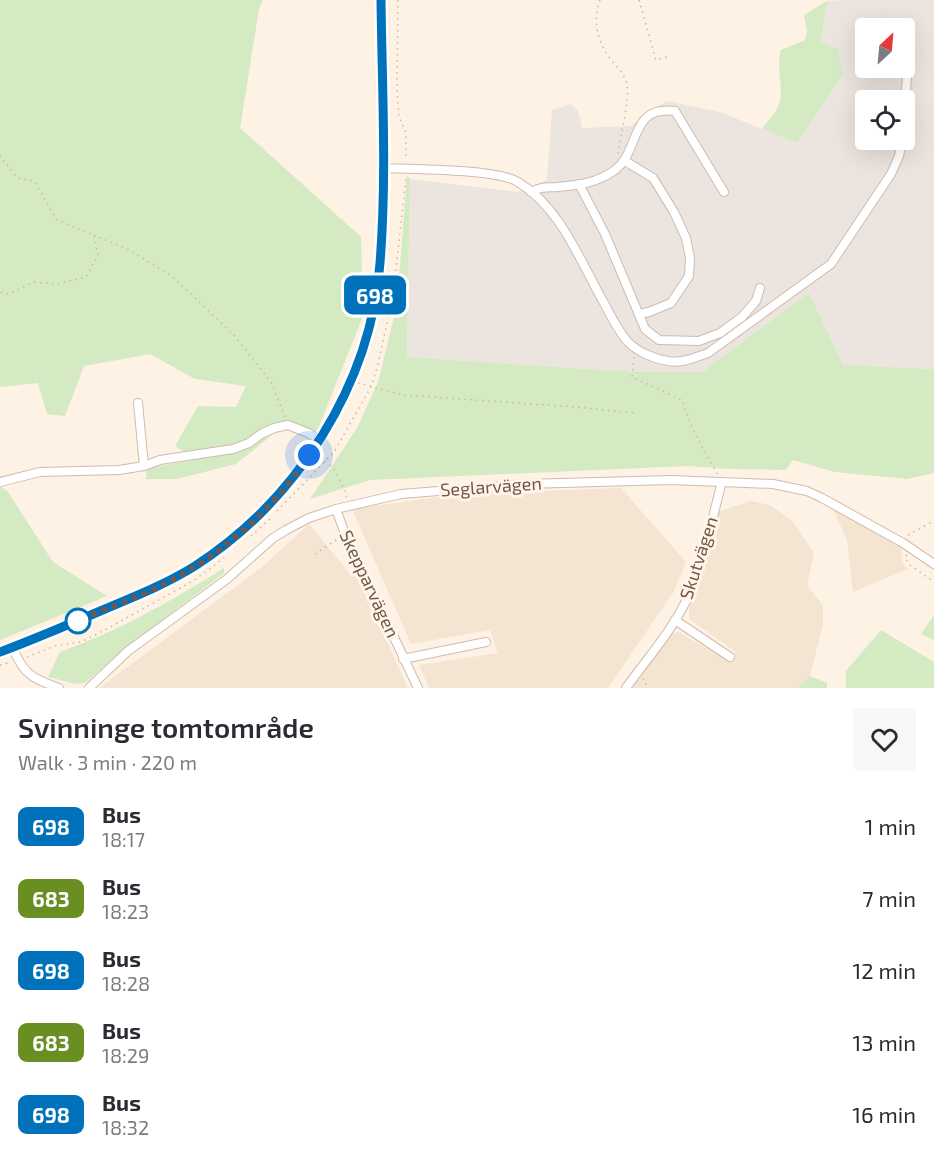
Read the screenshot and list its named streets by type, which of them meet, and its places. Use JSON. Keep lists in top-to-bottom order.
{
  "streets": {
    "street": ["Seglarvägen", "Skutvägen", "Skepparvägen"]
  },
  "crossings": [
    ["Seglarvägen", "Skutvägen"],
    ["Seglarvägen", "Skepparvägen"]
  ],
  "lines": ["bus line 698"],
  "north": "top right",
  "page": {
    "on_map": "698",
    "heading": ["Svinninge tomtområde", "Walk · 3 min · 220 m"],
    "list": [
      {
        "mark": "698",
        "name": "Bus",
        "note": "18:17",
        "value": "1 min"
      },
      {
        "mark": "683",
        "name": "Bus",
        "note": "18:23",
        "value": "7 min"
      },
      {
        "mark": "698",
        "name": "Bus",
        "note": "18:28",
        "value": "12 min"
      },
      {
        "mark": "683",
        "name": "Bus",
        "note": "18:29",
        "value": "13 min"
      },
      {
        "mark": "698",
        "name": "Bus",
        "note": "18:32",
        "value": "16 min"
      }
    ]
  }
}
